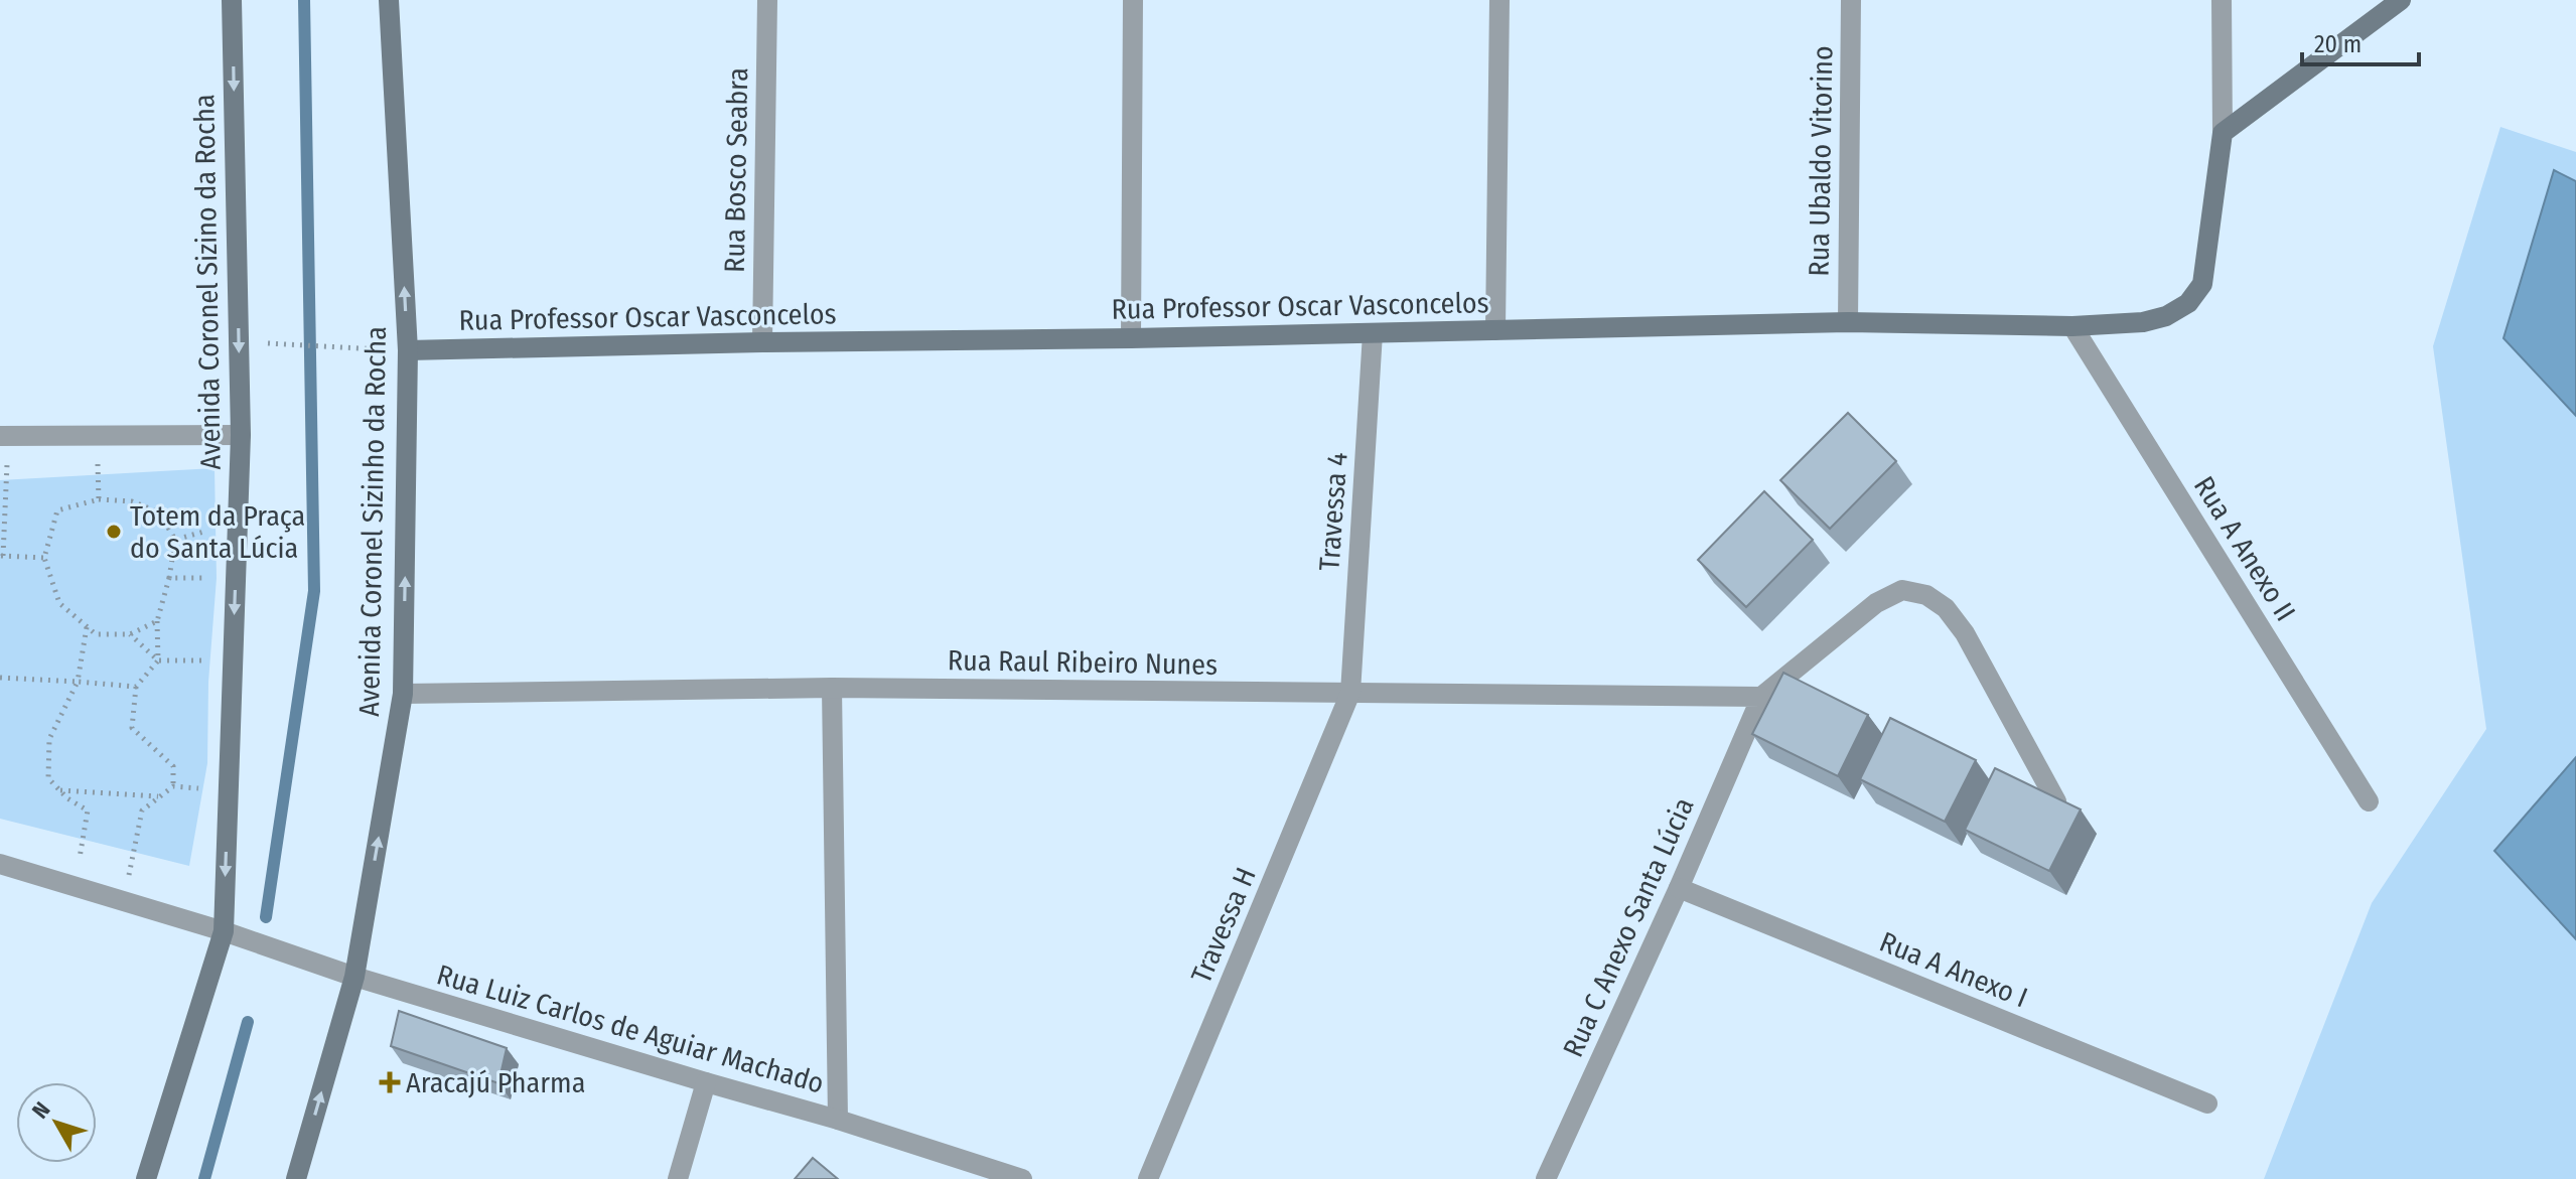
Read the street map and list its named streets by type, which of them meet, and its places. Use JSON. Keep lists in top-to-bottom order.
{
  "streets": {
    "street": [
      "Rua Ubaldo Vitorino",
      "Rua Bosco Seabra",
      "Avenida Coronel Sizino da Rocha",
      "Rua Professor Oscar Vasconcelos",
      "Travessa 4",
      "Avenida Coronel Sizinho da Rocha",
      "Rua A Anexo II",
      "Rua Raul Ribeiro Nunes",
      "Travessa H",
      "Rua C Anexo Santa Lúcia",
      "Rua A Anexo I",
      "Rua Luiz Carlos de Aguiar Machado"
    ]
  },
  "crossings": [
    ["Rua Ubaldo Vitorino", "Rua Professor Oscar Vasconcelos"],
    ["Rua Bosco Seabra", "Rua Professor Oscar Vasconcelos"],
    ["Avenida Coronel Sizino da Rocha", "Rua Luiz Carlos de Aguiar Machado"],
    ["Rua Professor Oscar Vasconcelos", "Travessa 4"],
    ["Rua Professor Oscar Vasconcelos", "Avenida Coronel Sizinho da Rocha"],
    ["Rua Professor Oscar Vasconcelos", "Rua A Anexo II"],
    ["Travessa 4", "Rua Raul Ribeiro Nunes"],
    ["Travessa 4", "Travessa H"],
    ["Avenida Coronel Sizinho da Rocha", "Rua Raul Ribeiro Nunes"],
    ["Avenida Coronel Sizinho da Rocha", "Rua Luiz Carlos de Aguiar Machado"],
    ["Rua Raul Ribeiro Nunes", "Travessa H"],
    ["Rua Raul Ribeiro Nunes", "Rua C Anexo Santa Lúcia"],
    ["Rua C Anexo Santa Lúcia", "Rua A Anexo I"]
  ],
  "one_way": ["Avenida Coronel Sizino da Rocha", "Avenida Coronel Sizinho da Rocha"],
  "places": {
    "other": ["Totem da Praça do Santa Lúcia"],
    "health": ["Aracajú Pharma"]
  },
  "scale_bar": "20 m",
  "north": "top left"
}
